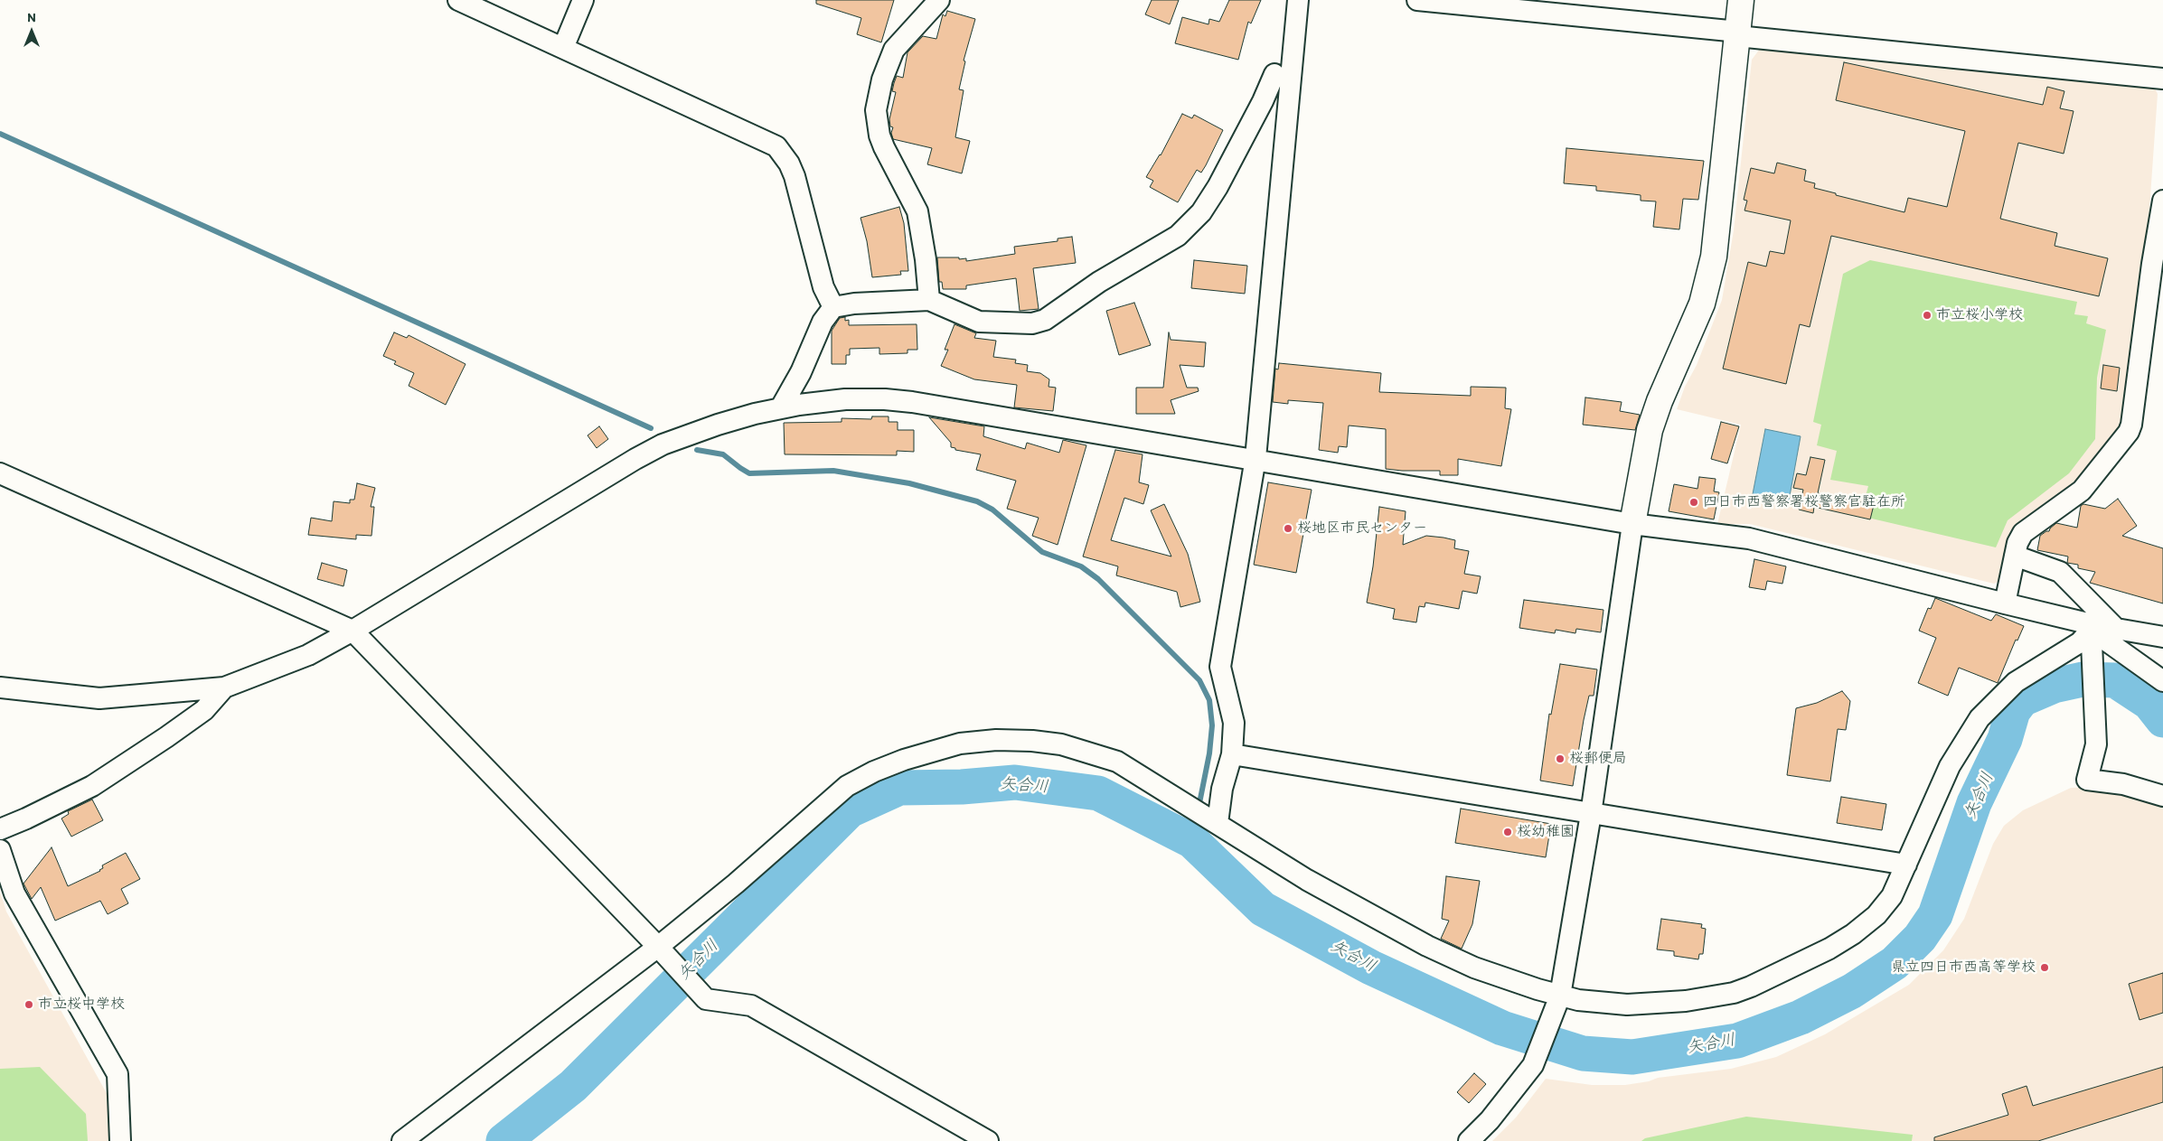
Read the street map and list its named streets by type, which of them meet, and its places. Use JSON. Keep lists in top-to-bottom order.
{
  "water": ["矢合川"],
  "places": [
    "市立桜小学校",
    "四日市西警察署桜警察官駐在所",
    "桜地区市民センター",
    "桜郵便局",
    "桜幼稚園",
    "県立四日市西高等学校",
    "市立桜中学校"
  ],
  "north": "top"
}
